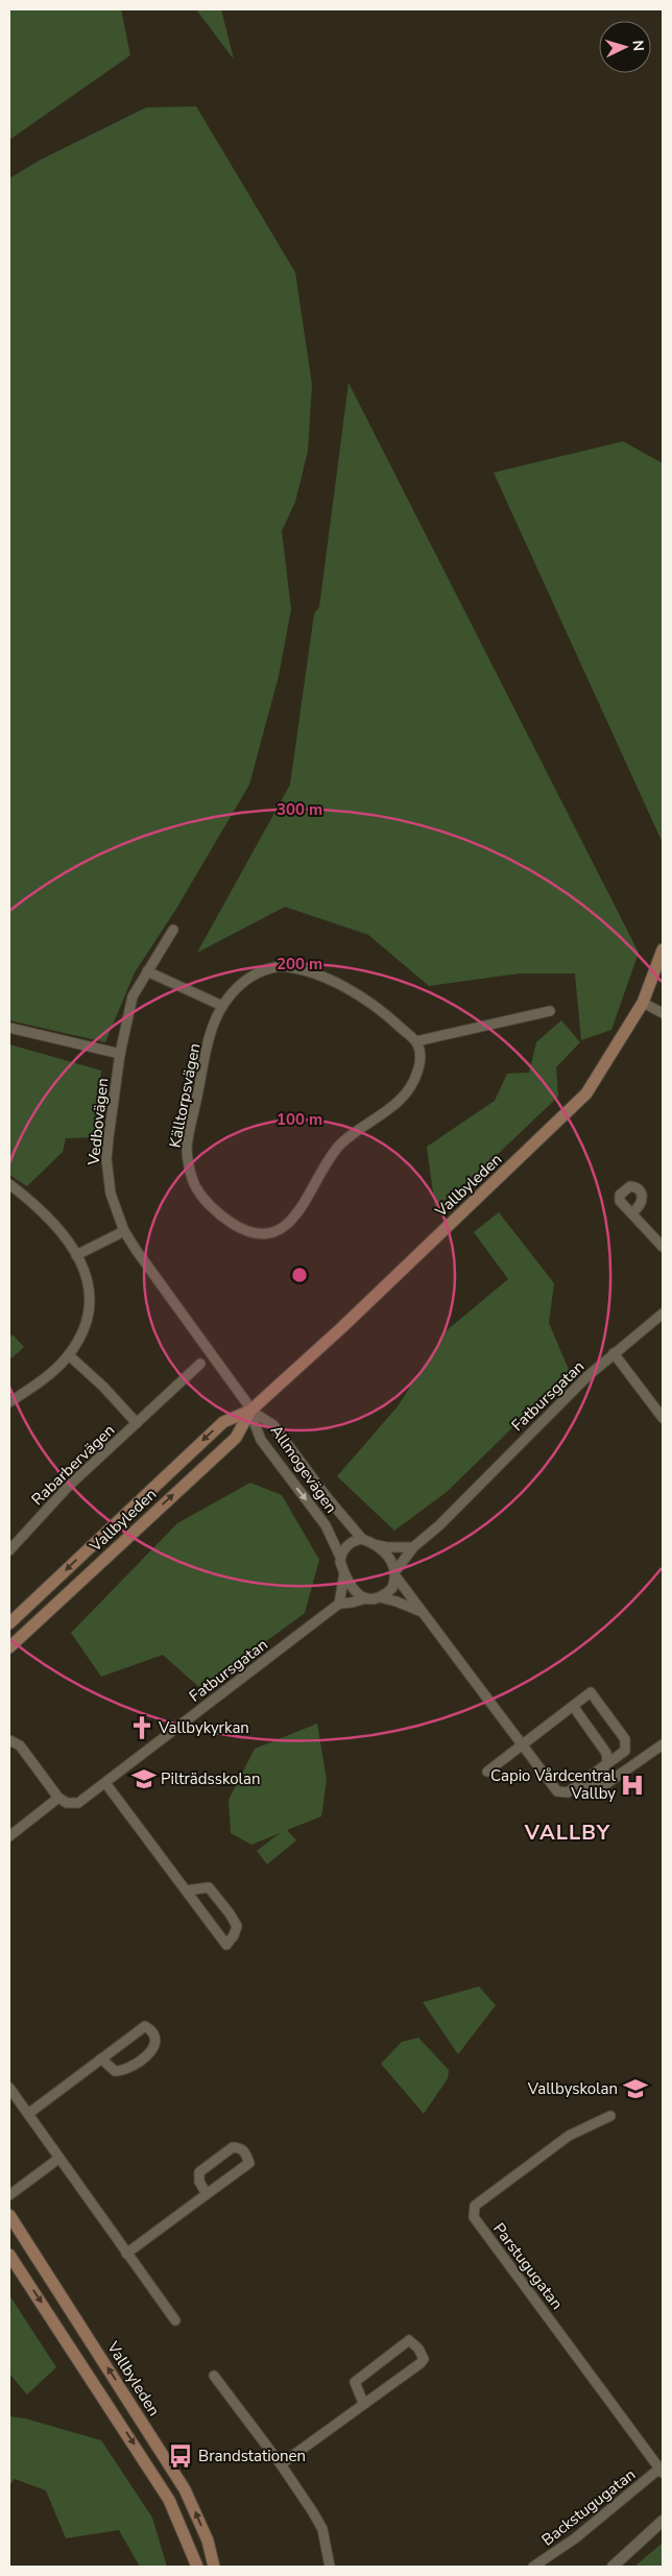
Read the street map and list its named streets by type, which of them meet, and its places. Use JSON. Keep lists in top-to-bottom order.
{
  "streets": {
    "main road": ["Vallbyleden"],
    "street": [
      "Källtorpsvägen",
      "Vedbovägen",
      "Fatbursgatan",
      "Rabarbervägen",
      "Allmogevägen",
      "Parstugugatan",
      "Backstugugatan"
    ]
  },
  "crossings": [
    ["Vedbovägen", "Vallbyleden"],
    ["Vedbovägen", "Allmogevägen"],
    ["Vallbyleden", "Allmogevägen"],
    ["Fatbursgatan", "Allmogevägen"],
    ["Parstugugatan", "Backstugugatan"]
  ],
  "districts": ["VALLBY"],
  "places": {
    "church": ["Vallbykyrkan"],
    "school or university": ["Pilträdsskolan", "Vallbyskolan"],
    "hospital": ["Capio Vårdcentral Vallby"],
    "bus stop": ["Brandstationen"]
  },
  "north": "right",
  "rings": ["300 m", "200 m", "100 m"]
}
